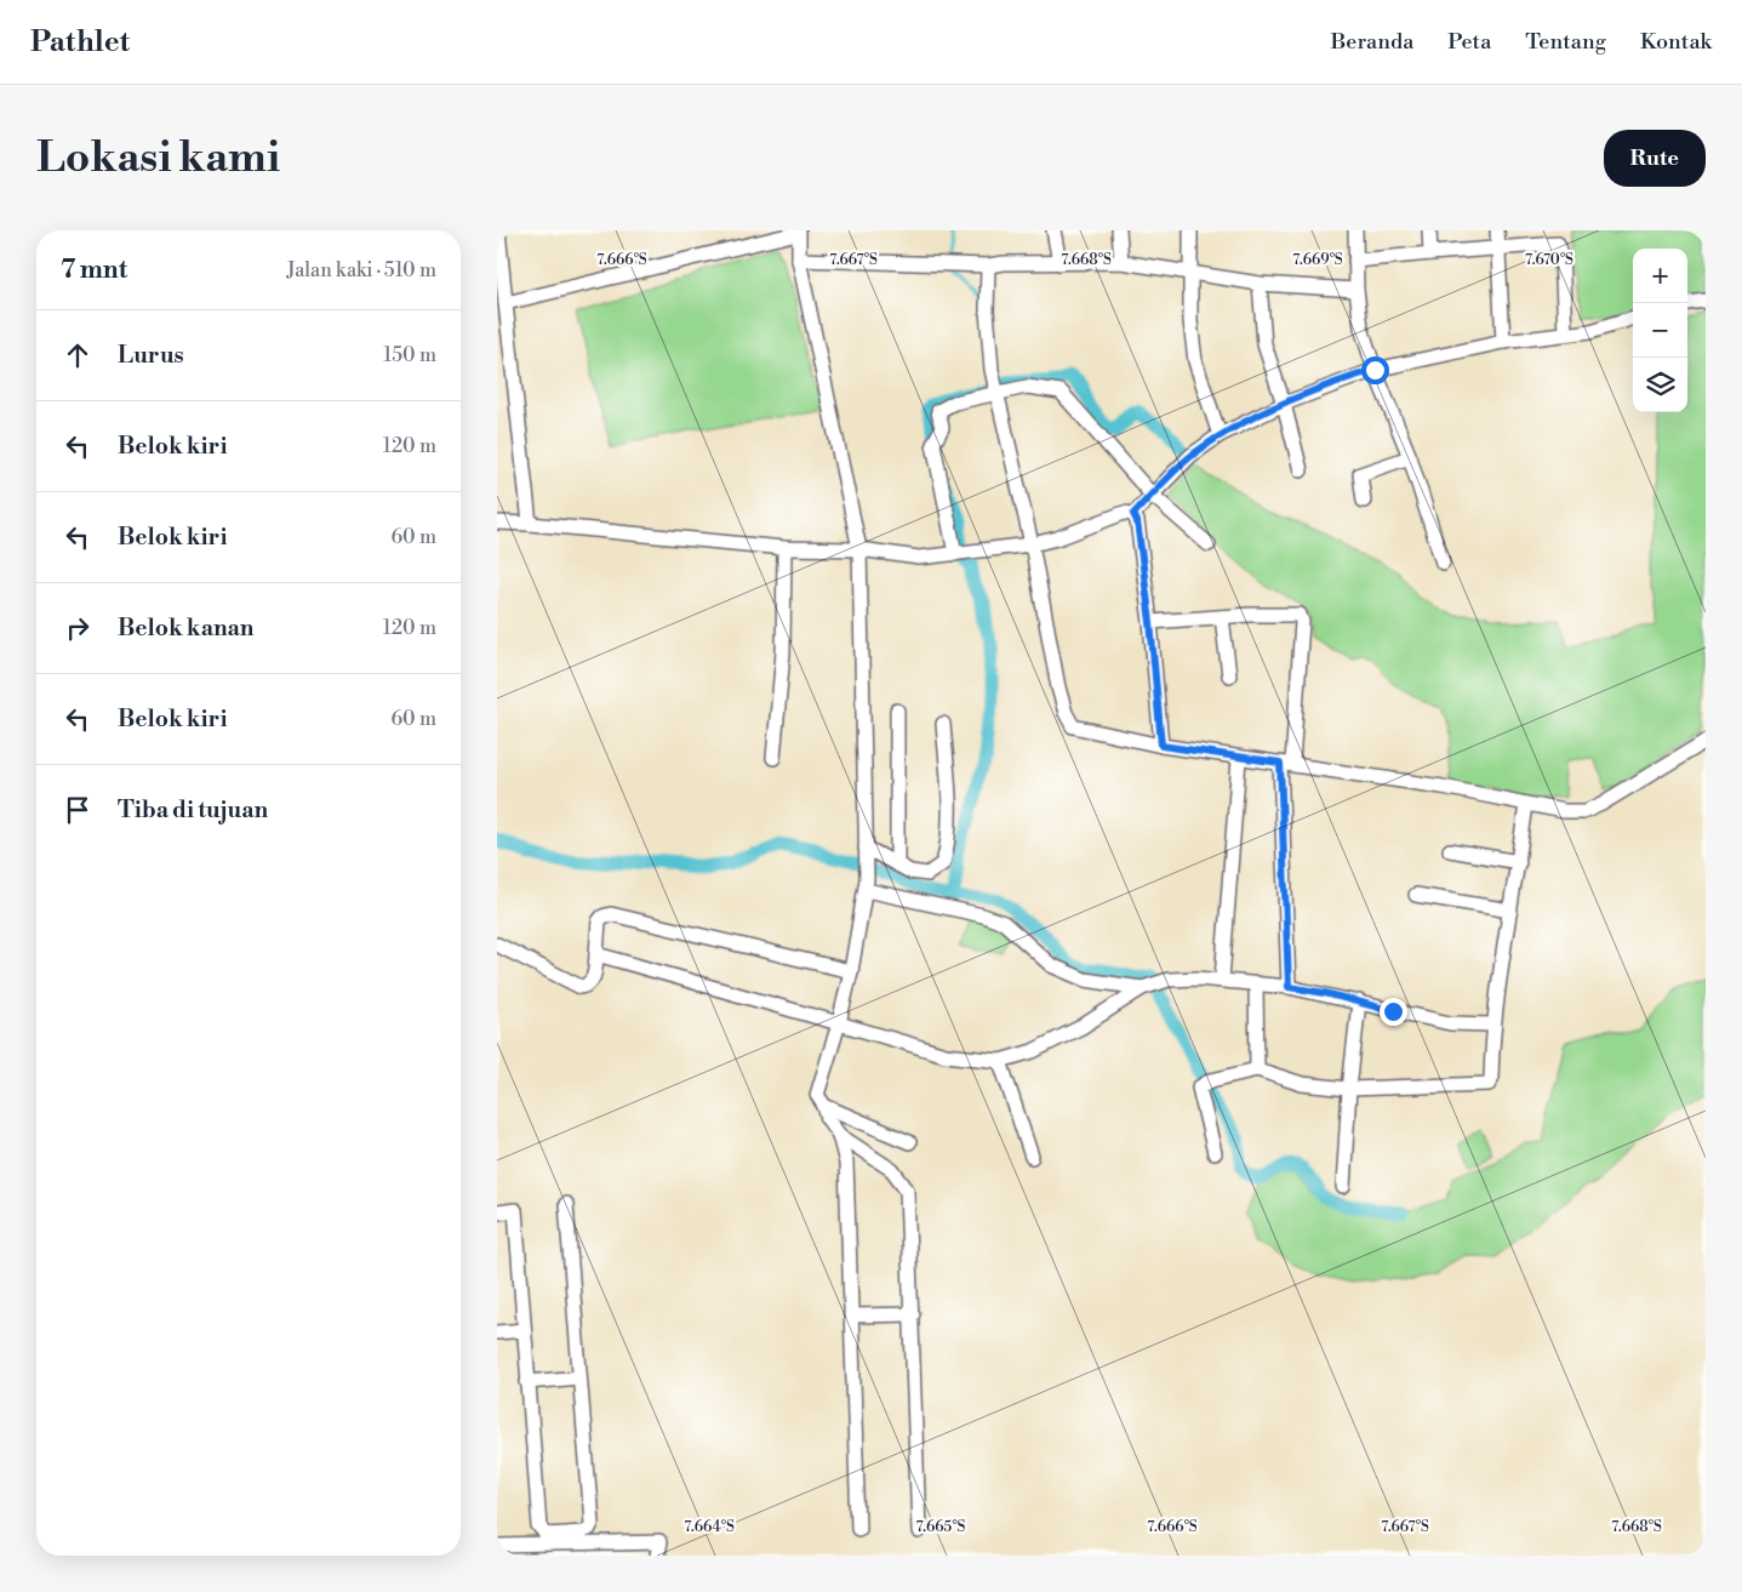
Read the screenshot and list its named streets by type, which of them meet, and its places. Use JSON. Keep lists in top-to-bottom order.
{
  "page": {
    "header": "Pathlet",
    "nav": [
      "Beranda",
      "Peta",
      "Tentang",
      "Kontak"
    ],
    "buttons": "Rute",
    "title": "Lokasi kami",
    "heading": ["7 mnt", "Jalan kaki · 510 m"],
    "map_buttons": ["+", "−"],
    "list": [
      ["Lurus", "150 m"],
      ["Belok kiri", "120 m"],
      ["Belok kiri", "60 m"],
      ["Belok kanan", "120 m"],
      ["Belok kiri", "60 m"],
      "Tiba di tujuan"
    ]
  },
  "coordinates": [
    "7.666°S",
    "7.667°S",
    "7.668°S",
    "7.669°S",
    "7.670°S",
    "7.664°S",
    "7.665°S"
  ]
}
